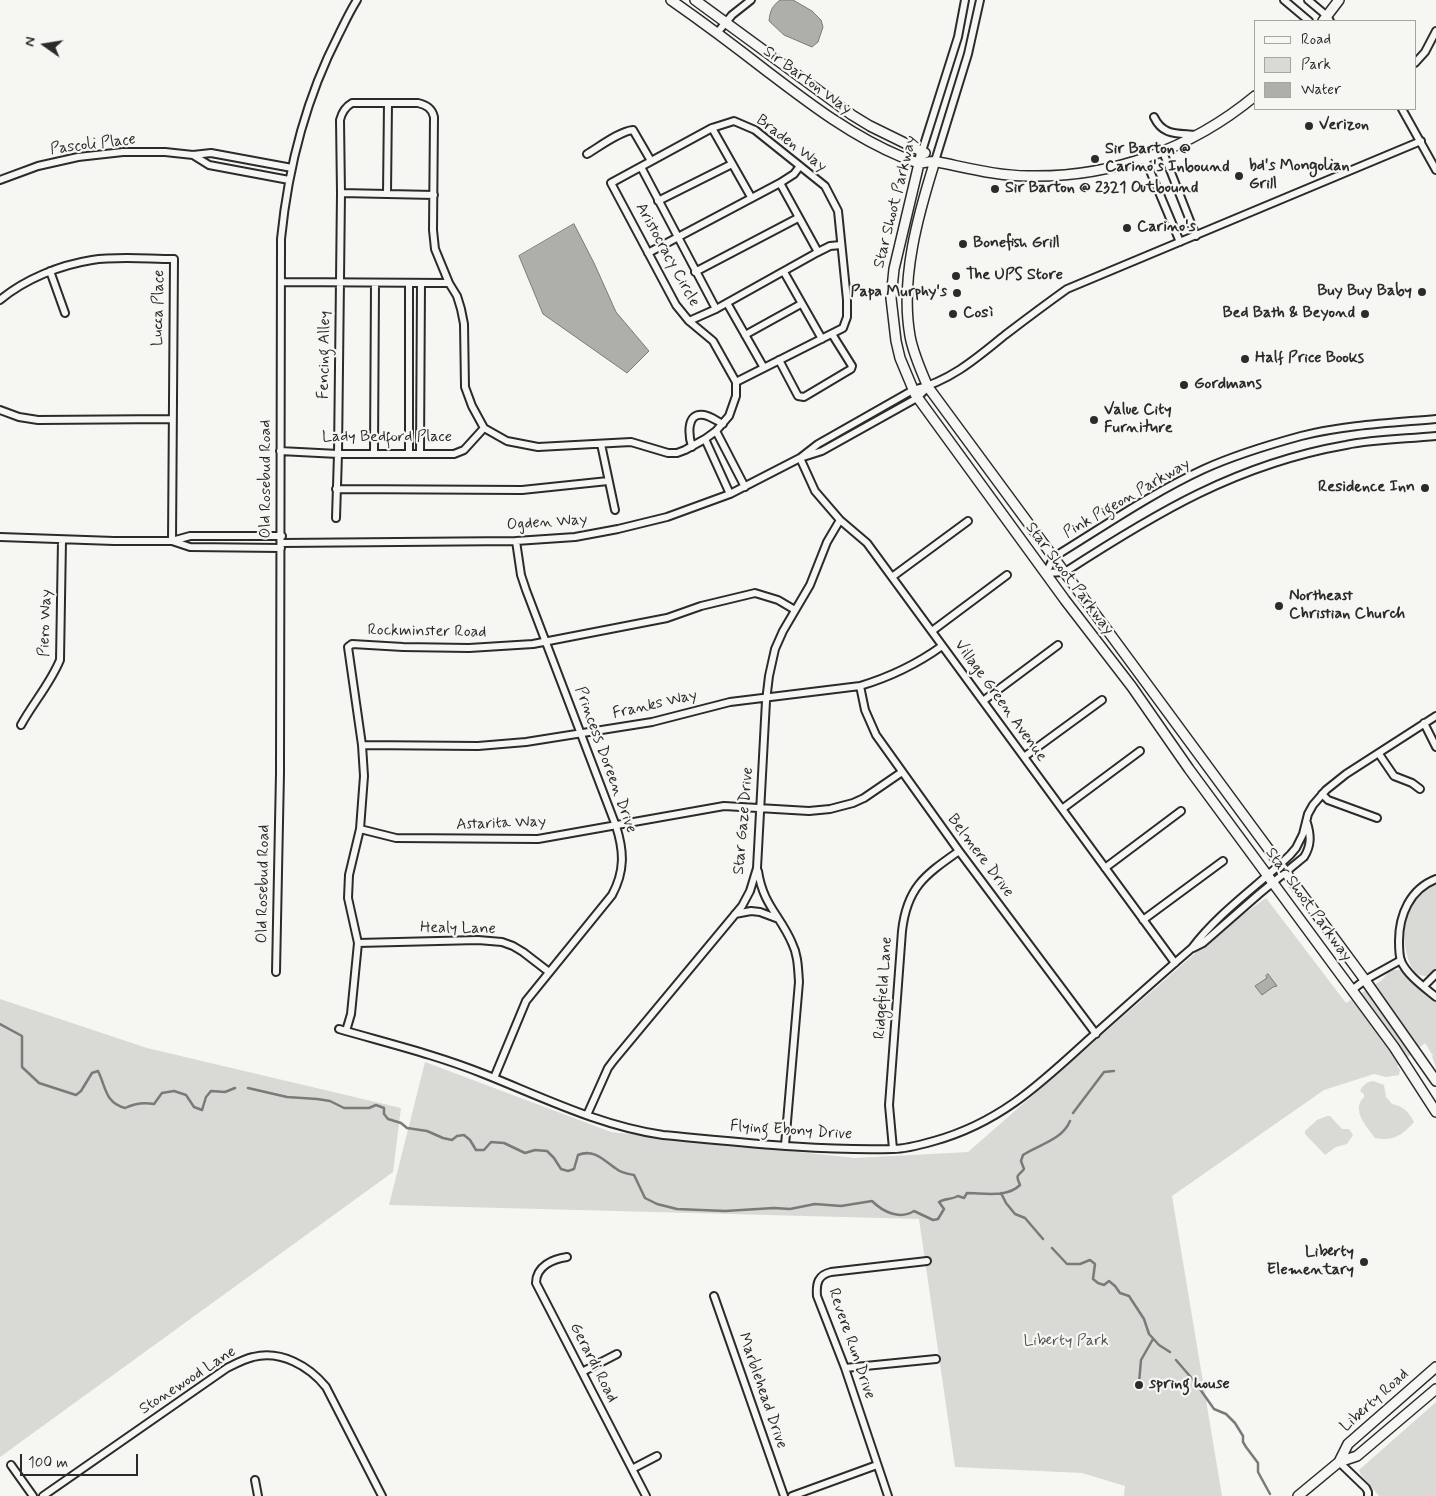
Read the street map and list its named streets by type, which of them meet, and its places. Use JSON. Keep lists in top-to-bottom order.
{
  "streets": {
    "street": [
      "Sir Barton Way",
      "Braden Way",
      "Pascoli Place",
      "Star Shoot Parkway",
      "Aristocracy Circle",
      "Lucca Place",
      "Fencing Alley",
      "Lady Bedford Place",
      "Old Rosebud Road",
      "Pink Pigeon Parkway",
      "Ogden Way",
      "Piero Way",
      "Rockminster Road",
      "Village Green Avenue",
      "Franks Way",
      "Princess Doreen Drive",
      "Star Gaze Drive",
      "Astarita Way",
      "Belmere Drive",
      "Healy Lane",
      "Ridgefield Lane",
      "Flying Ebony Drive",
      "Revere Run Drive",
      "Gerardi Road",
      "Stonewood Lane",
      "Marblehead Drive",
      "Liberty Road"
    ]
  },
  "crossings": [
    ["Sir Barton Way", "Star Shoot Parkway"],
    ["Braden Way", "Aristocracy Circle"],
    ["Pascoli Place", "Old Rosebud Road"],
    ["Star Shoot Parkway", "Pink Pigeon Parkway"],
    ["Star Shoot Parkway", "Ogden Way"],
    ["Star Shoot Parkway", "Flying Ebony Drive"],
    ["Fencing Alley", "Lady Bedford Place"],
    ["Lady Bedford Place", "Old Rosebud Road"],
    ["Old Rosebud Road", "Ogden Way"],
    ["Ogden Way", "Village Green Avenue"],
    ["Ogden Way", "Princess Doreen Drive"],
    ["Rockminster Road", "Franks Way"],
    ["Rockminster Road", "Princess Doreen Drive"],
    ["Rockminster Road", "Star Gaze Drive"],
    ["Rockminster Road", "Astarita Way"],
    ["Rockminster Road", "Healy Lane"],
    ["Rockminster Road", "Flying Ebony Drive"],
    ["Village Green Avenue", "Franks Way"],
    ["Village Green Avenue", "Star Gaze Drive"],
    ["Village Green Avenue", "Flying Ebony Drive"],
    ["Franks Way", "Princess Doreen Drive"],
    ["Franks Way", "Star Gaze Drive"],
    ["Franks Way", "Belmere Drive"],
    ["Princess Doreen Drive", "Astarita Way"],
    ["Princess Doreen Drive", "Healy Lane"],
    ["Princess Doreen Drive", "Flying Ebony Drive"],
    ["Star Gaze Drive", "Astarita Way"],
    ["Star Gaze Drive", "Flying Ebony Drive"],
    ["Astarita Way", "Belmere Drive"],
    ["Belmere Drive", "Ridgefield Lane"],
    ["Belmere Drive", "Flying Ebony Drive"],
    ["Ridgefield Lane", "Flying Ebony Drive"]
  ],
  "parks": ["Liberty Park"],
  "places": [
    "Verizon",
    "Sir Barton @ Carino's Inbound",
    "bd's Mongolian Grill",
    "Sir Barton @ 2321 Outbound",
    "Carino's",
    "Bonefish Grill",
    "The UPS Store",
    "Buy Buy Baby",
    "Papa Murphy's",
    "Così",
    "Bed Bath & Beyond",
    "Half Price Books",
    "Gordmans",
    "Value City Furniture",
    "Residence Inn",
    "Northeast Christian Church",
    "Liberty Elementary",
    "spring house"
  ],
  "legend": ["Road", "Park", "Water"],
  "scale_bar": "100 m",
  "north": "left"
}
